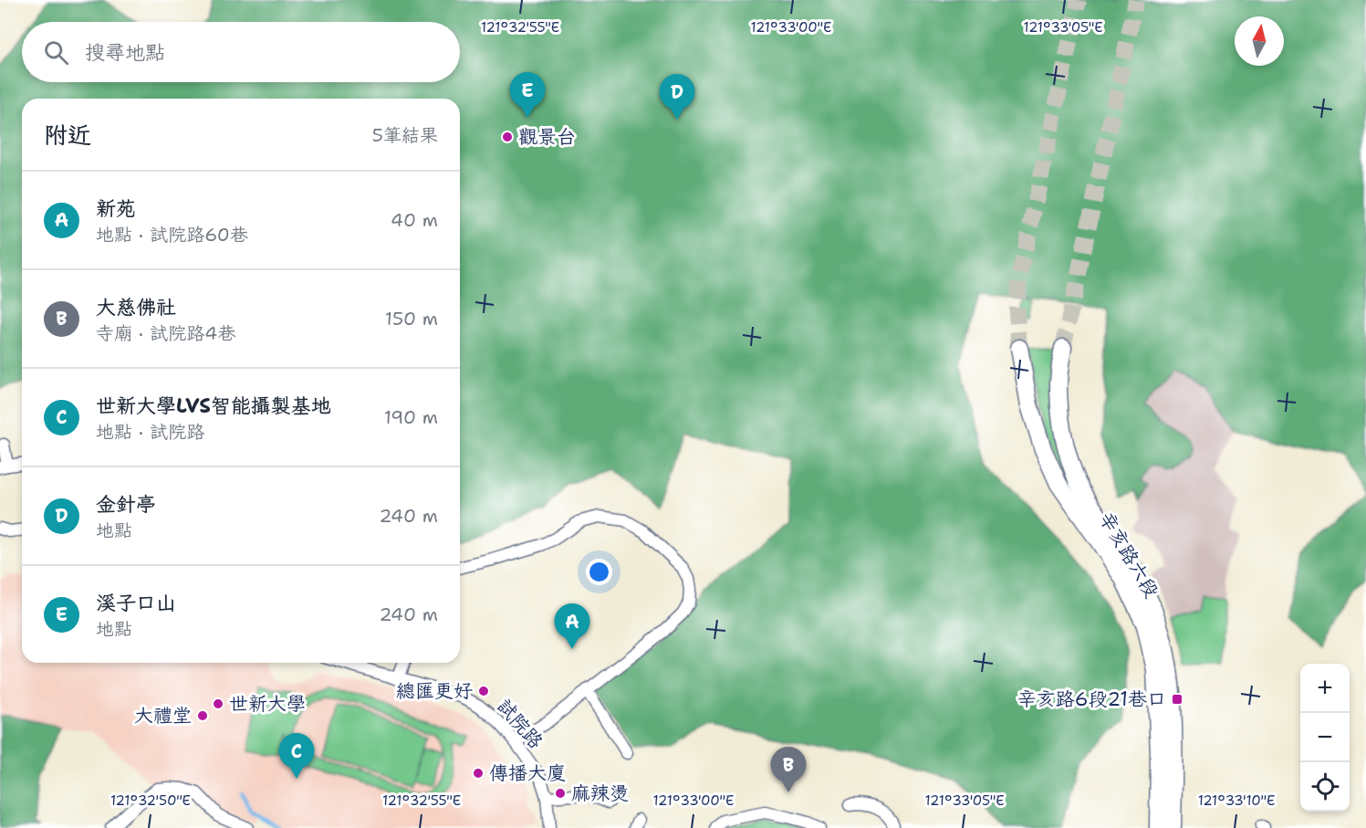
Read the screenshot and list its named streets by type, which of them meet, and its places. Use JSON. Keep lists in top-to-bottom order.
{
  "streets": {
    "main road": ["辛亥路六段"],
    "street": ["試院路"]
  },
  "places": {
    "other": [
      "觀景台",
      "總匯更好",
      "世新大學",
      "大禮堂",
      "傳播大廈",
      "麻辣燙"
    ],
    "transit": ["辛亥路6段21巷口"]
  },
  "north": "top",
  "page": {
    "search": "搜尋地點",
    "pins": [
      "E",
      "D",
      "A",
      "C",
      "B"
    ],
    "heading": ["附近", "5筆結果"],
    "list": [
      {
        "mark": "A",
        "name": "新苑",
        "note": "地點 · 試院路60巷",
        "value": "40 m"
      },
      {
        "mark": "B",
        "name": "大慈佛社",
        "note": "寺廟 · 試院路4巷",
        "value": "150 m"
      },
      {
        "mark": "C",
        "name": "世新大學LVS智能攝製基地",
        "note": "地點 · 試院路",
        "value": "190 m"
      },
      {
        "mark": "D",
        "name": "金針亭",
        "note": "地點",
        "value": "240 m"
      },
      {
        "mark": "E",
        "name": "溪子口山",
        "note": "地點",
        "value": "240 m"
      }
    ],
    "map_buttons": ["+", "−"]
  },
  "coordinates": [
    "121°32'55\"E",
    "121°33'00\"E",
    "121°33'05\"E",
    "121°32'50\"E",
    "121°33'10\"E"
  ]
}
